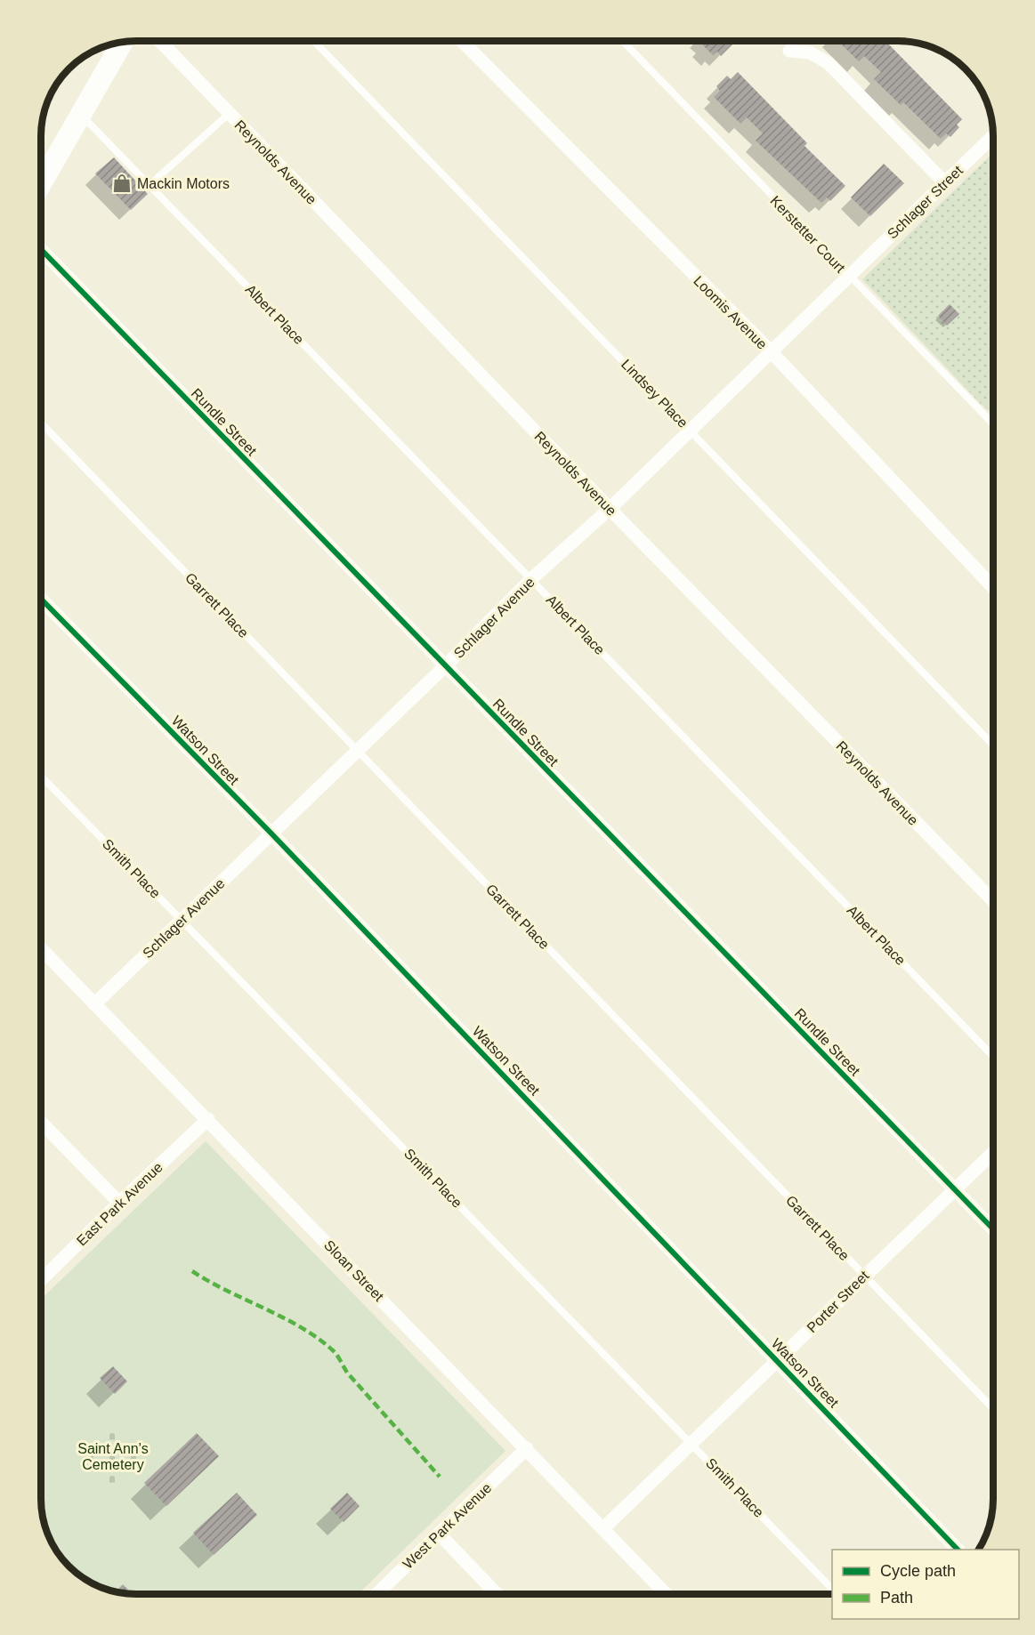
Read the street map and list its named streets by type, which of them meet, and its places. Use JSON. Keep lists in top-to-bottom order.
{
  "streets": {
    "street": [
      "Reynolds Avenue",
      "Schlager Street",
      "Loomis Avenue",
      "Rundle Street",
      "Schlager Avenue",
      "Watson Street",
      "East Park Avenue",
      "Sloan Street",
      "Porter Street",
      "West Park Avenue"
    ],
    "lane": [
      "Kerstetter Court",
      "Albert Place",
      "Lindsey Place",
      "Garrett Place",
      "Smith Place"
    ]
  },
  "crossings": [
    ["Reynolds Avenue", "Schlager Avenue"],
    ["Schlager Street", "Kerstetter Court"],
    ["Schlager Street", "Schlager Avenue"],
    ["Kerstetter Court", "Schlager Avenue"],
    ["Loomis Avenue", "Schlager Avenue"],
    ["Albert Place", "Schlager Avenue"],
    ["Lindsey Place", "Schlager Avenue"],
    ["Rundle Street", "Schlager Avenue"],
    ["Rundle Street", "Porter Street"],
    ["Garrett Place", "Schlager Avenue"],
    ["Garrett Place", "Porter Street"],
    ["Schlager Avenue", "Watson Street"],
    ["Schlager Avenue", "Smith Place"],
    ["Schlager Avenue", "Sloan Street"],
    ["Watson Street", "Porter Street"],
    ["Smith Place", "Porter Street"],
    ["East Park Avenue", "Sloan Street"],
    ["Sloan Street", "Porter Street"],
    ["Sloan Street", "West Park Avenue"]
  ],
  "parks": ["Saint Ann's Cemetery"],
  "places": {
    "shop": ["Mackin Motors"]
  },
  "legend": ["Cycle path", "Path"]
}
